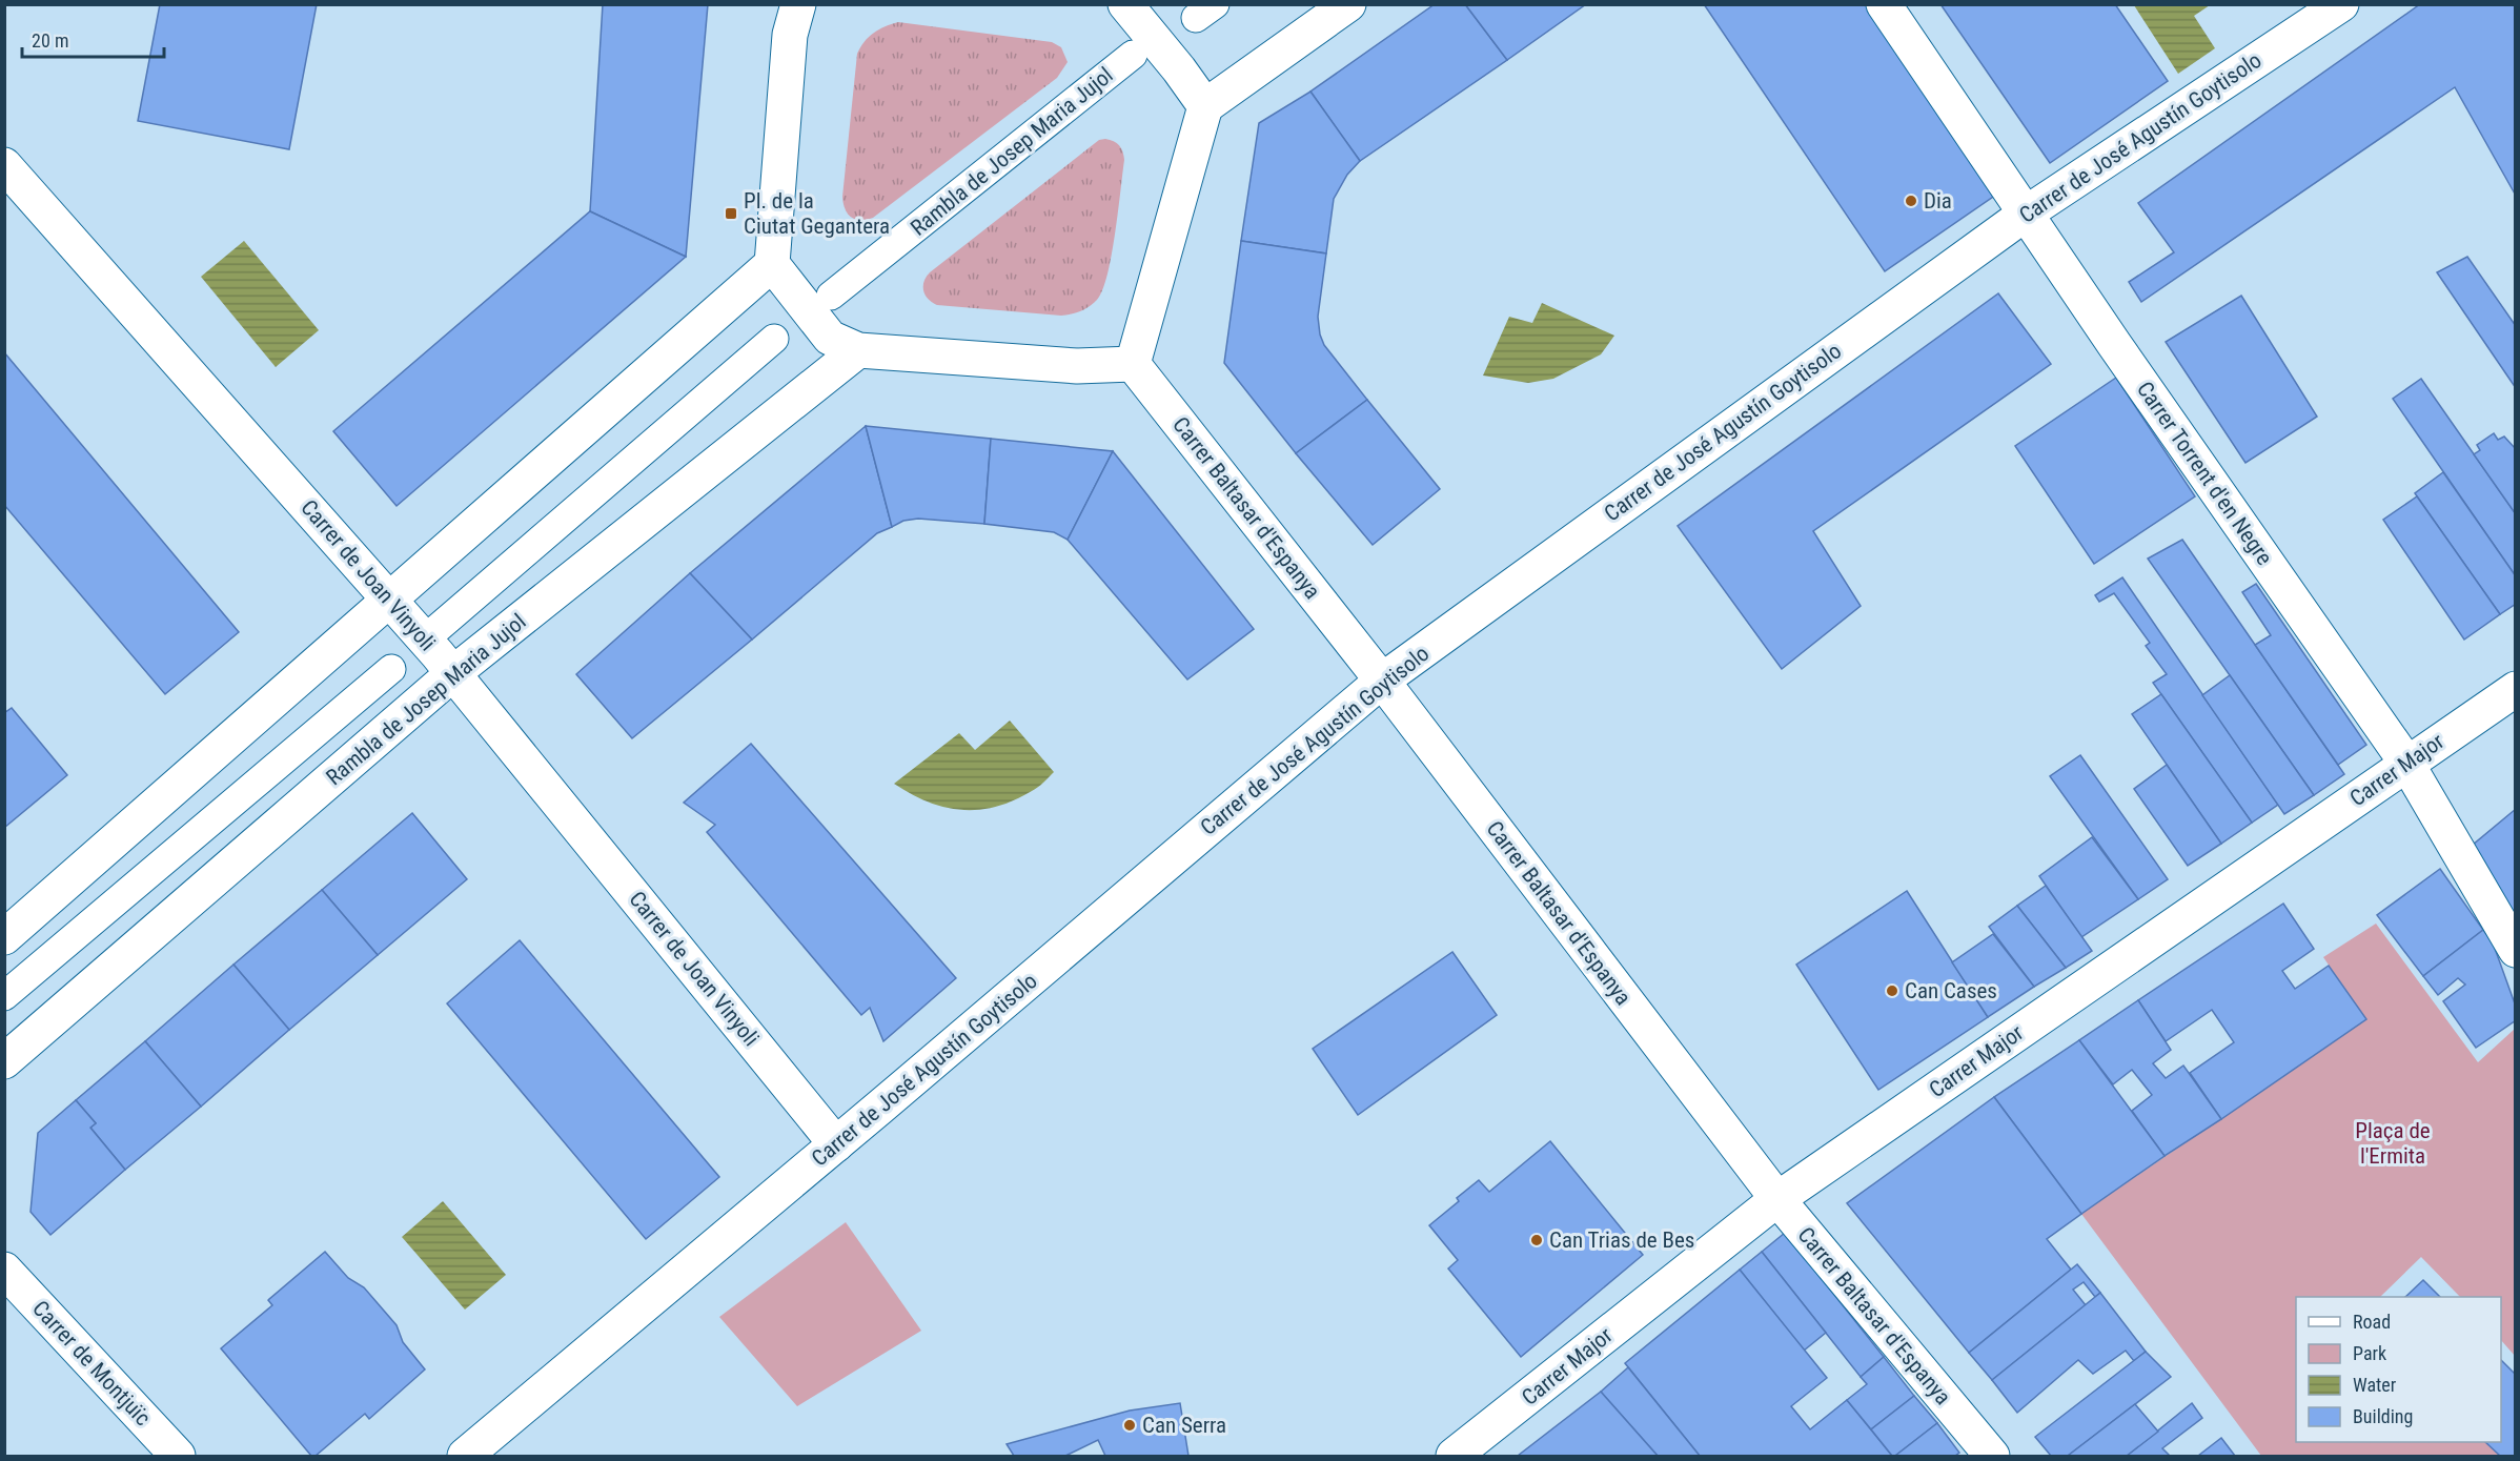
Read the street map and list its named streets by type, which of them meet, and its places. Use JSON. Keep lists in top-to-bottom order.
{
  "streets": {
    "street": [
      "Carrer de José Agustín Goytisolo",
      "Rambla de Josep Maria Jujol",
      "Carrer Torrent d'en Negre",
      "Carrer Baltasar d'Espanya",
      "Carrer de Joan Vinyoli",
      "Carrer Major",
      "Carrer de Montjuïc"
    ]
  },
  "crossings": [
    ["Carrer de José Agustín Goytisolo", "Carrer Torrent d'en Negre"],
    ["Carrer de José Agustín Goytisolo", "Carrer Baltasar d'Espanya"],
    ["Carrer de José Agustín Goytisolo", "Carrer de Joan Vinyoli"],
    ["Rambla de Josep Maria Jujol", "Carrer de Joan Vinyoli"],
    ["Carrer Torrent d'en Negre", "Carrer Major"],
    ["Carrer Baltasar d'Espanya", "Carrer Major"]
  ],
  "parks": ["Plaça de l'Ermita"],
  "places": {
    "other": [
      "Dia",
      "Can Cases",
      "Can Trias de Bes",
      "Can Serra"
    ],
    "transit": ["Pl. de la Ciutat Gegantera"]
  },
  "legend": [
    "Road",
    "Park",
    "Water",
    "Building"
  ],
  "scale_bar": "20 m"
}
